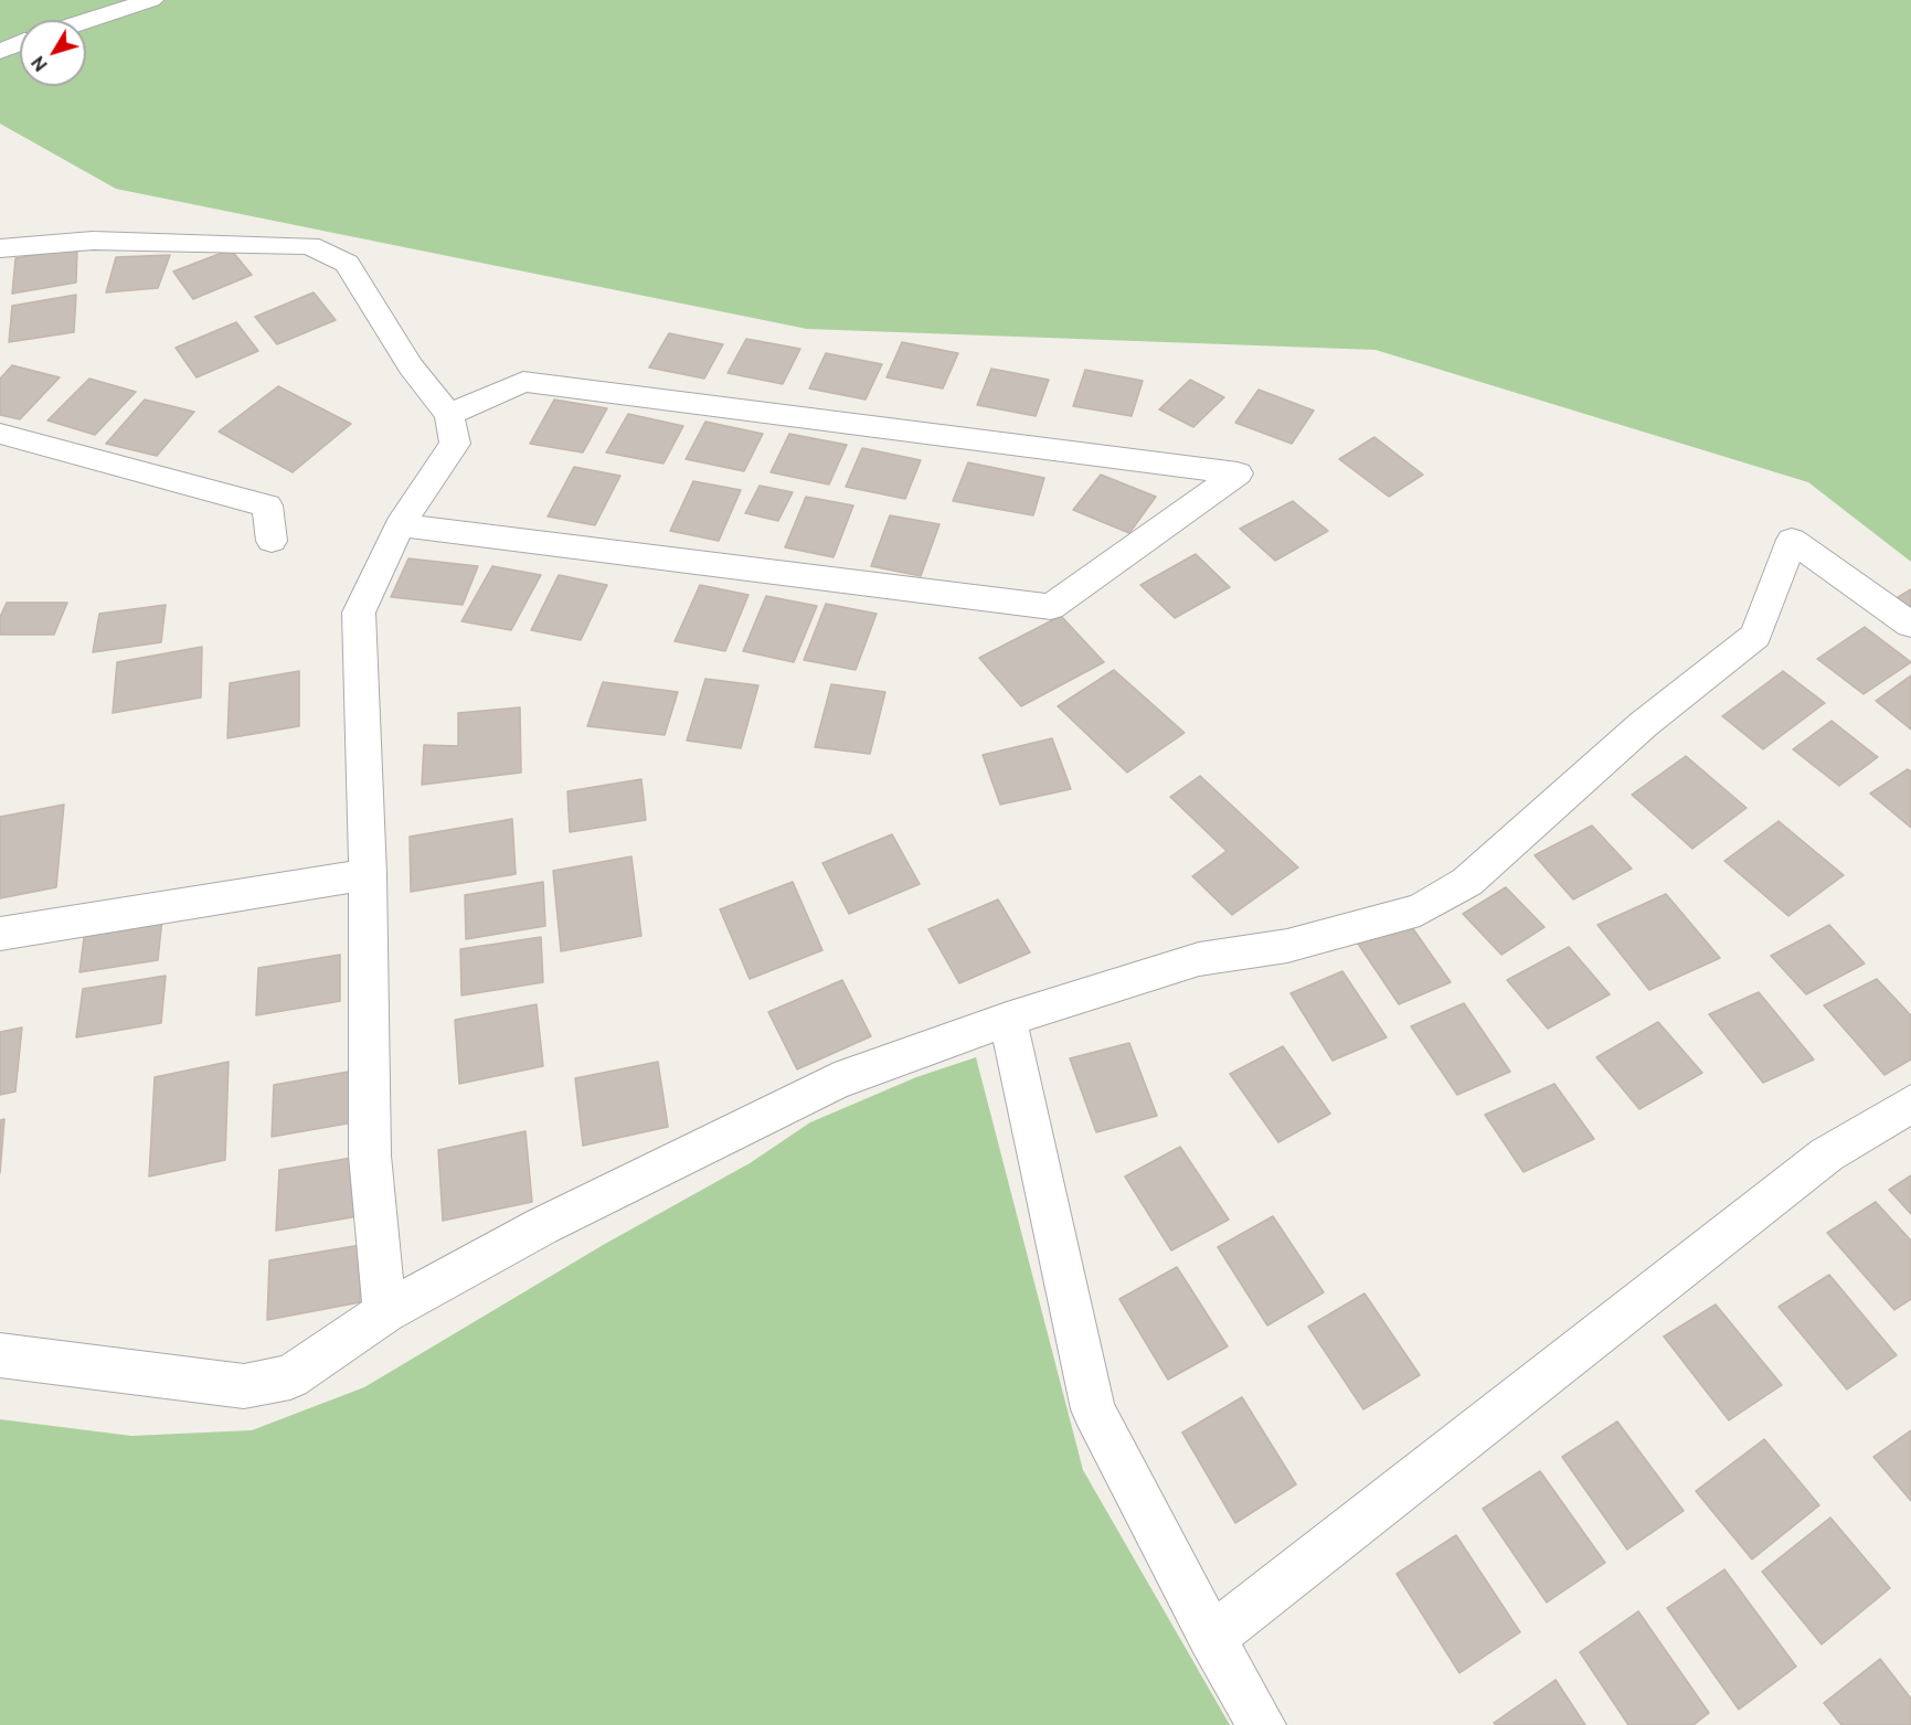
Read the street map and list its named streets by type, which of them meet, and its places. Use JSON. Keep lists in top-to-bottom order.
{
  "north": "bottom left"
}
